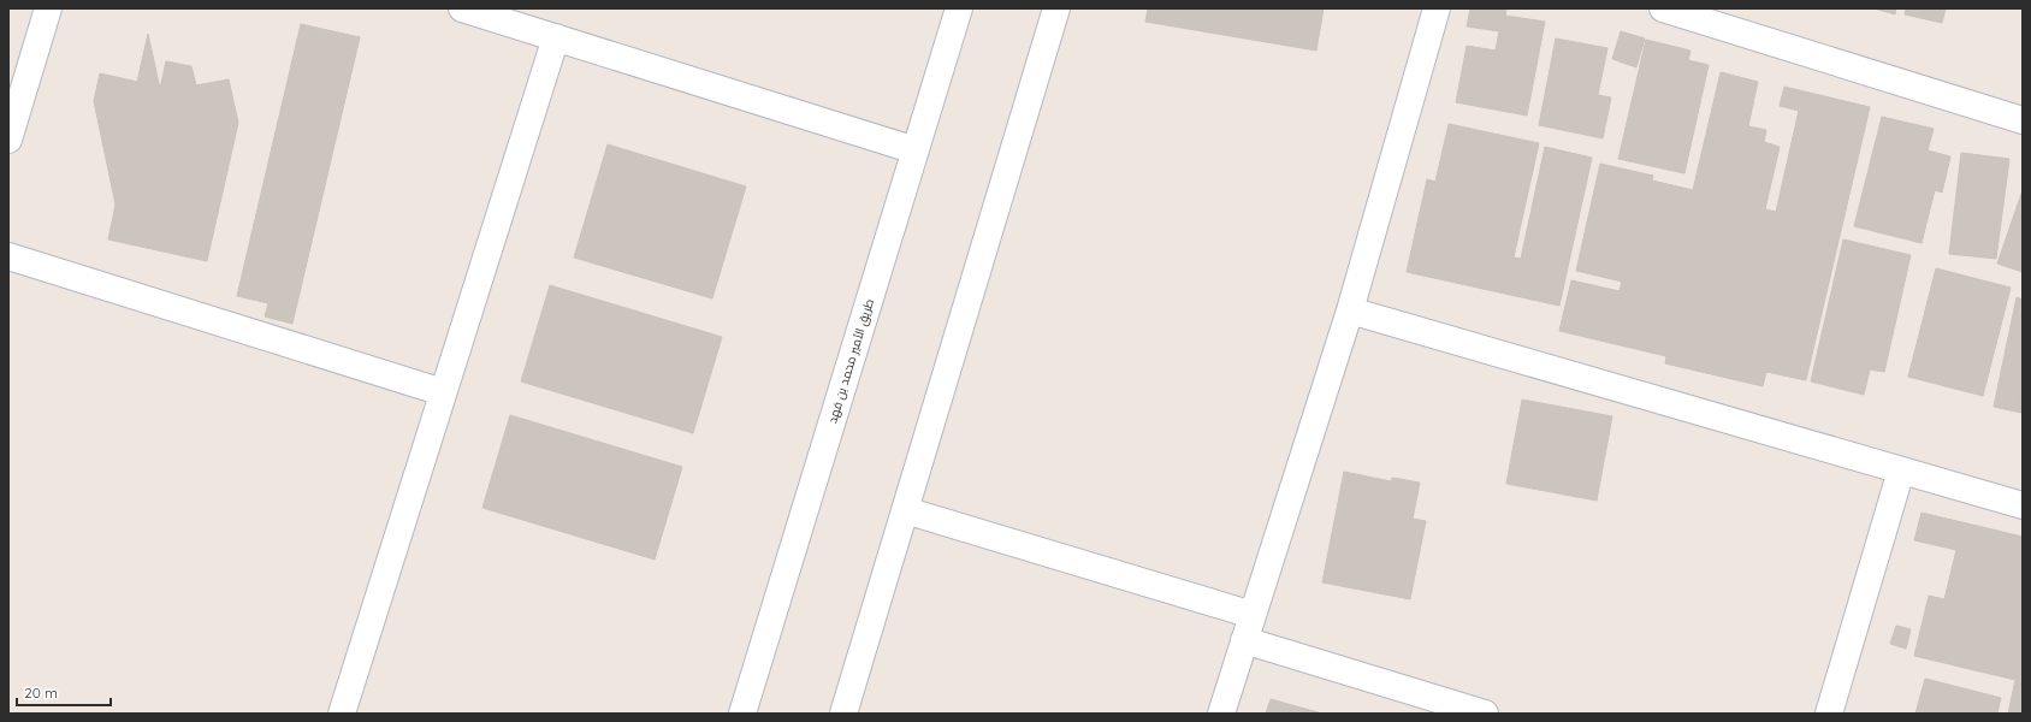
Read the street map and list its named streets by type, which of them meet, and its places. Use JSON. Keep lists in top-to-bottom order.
{
  "streets": {
    "street": ["طريق الأمير محمد بن فهد"]
  },
  "scale_bar": "20 m"
}
